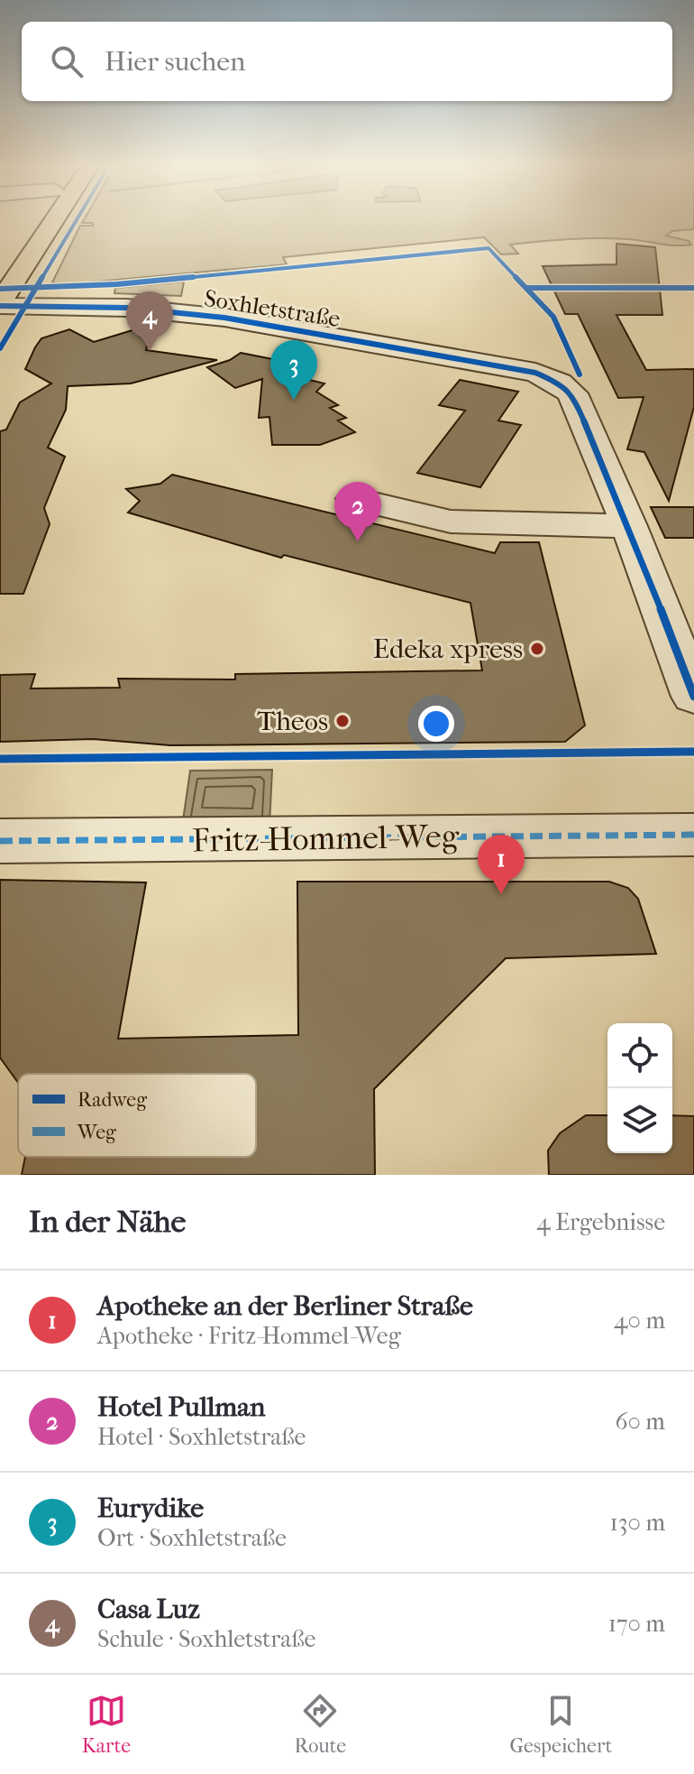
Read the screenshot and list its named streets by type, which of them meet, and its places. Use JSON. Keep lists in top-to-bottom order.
{
  "streets": {
    "street": ["Soxhletstraße", "Fritz-Hommel-Weg"]
  },
  "places": ["Edeka xpress", "Theos"],
  "legend": ["Radweg", "Weg"],
  "page": {
    "search": "Hier suchen",
    "pins": [
      "4",
      "3",
      "2",
      "1"
    ],
    "heading": ["In der Nähe", "4 Ergebnisse"],
    "list": [
      {
        "mark": "1",
        "name": "Apotheke an der Berliner Straße",
        "note": "Apotheke · Fritz-Hommel-Weg",
        "value": "40 m"
      },
      {
        "mark": "2",
        "name": "Hotel Pullman",
        "note": "Hotel · Soxhletstraße",
        "value": "60 m"
      },
      {
        "mark": "3",
        "name": "Eurydike",
        "note": "Ort · Soxhletstraße",
        "value": "130 m"
      },
      {
        "mark": "4",
        "name": "Casa Luz",
        "note": "Schule · Soxhletstraße",
        "value": "170 m"
      }
    ],
    "nav": ["Karte", "Route", "Gespeichert"]
  }
}
